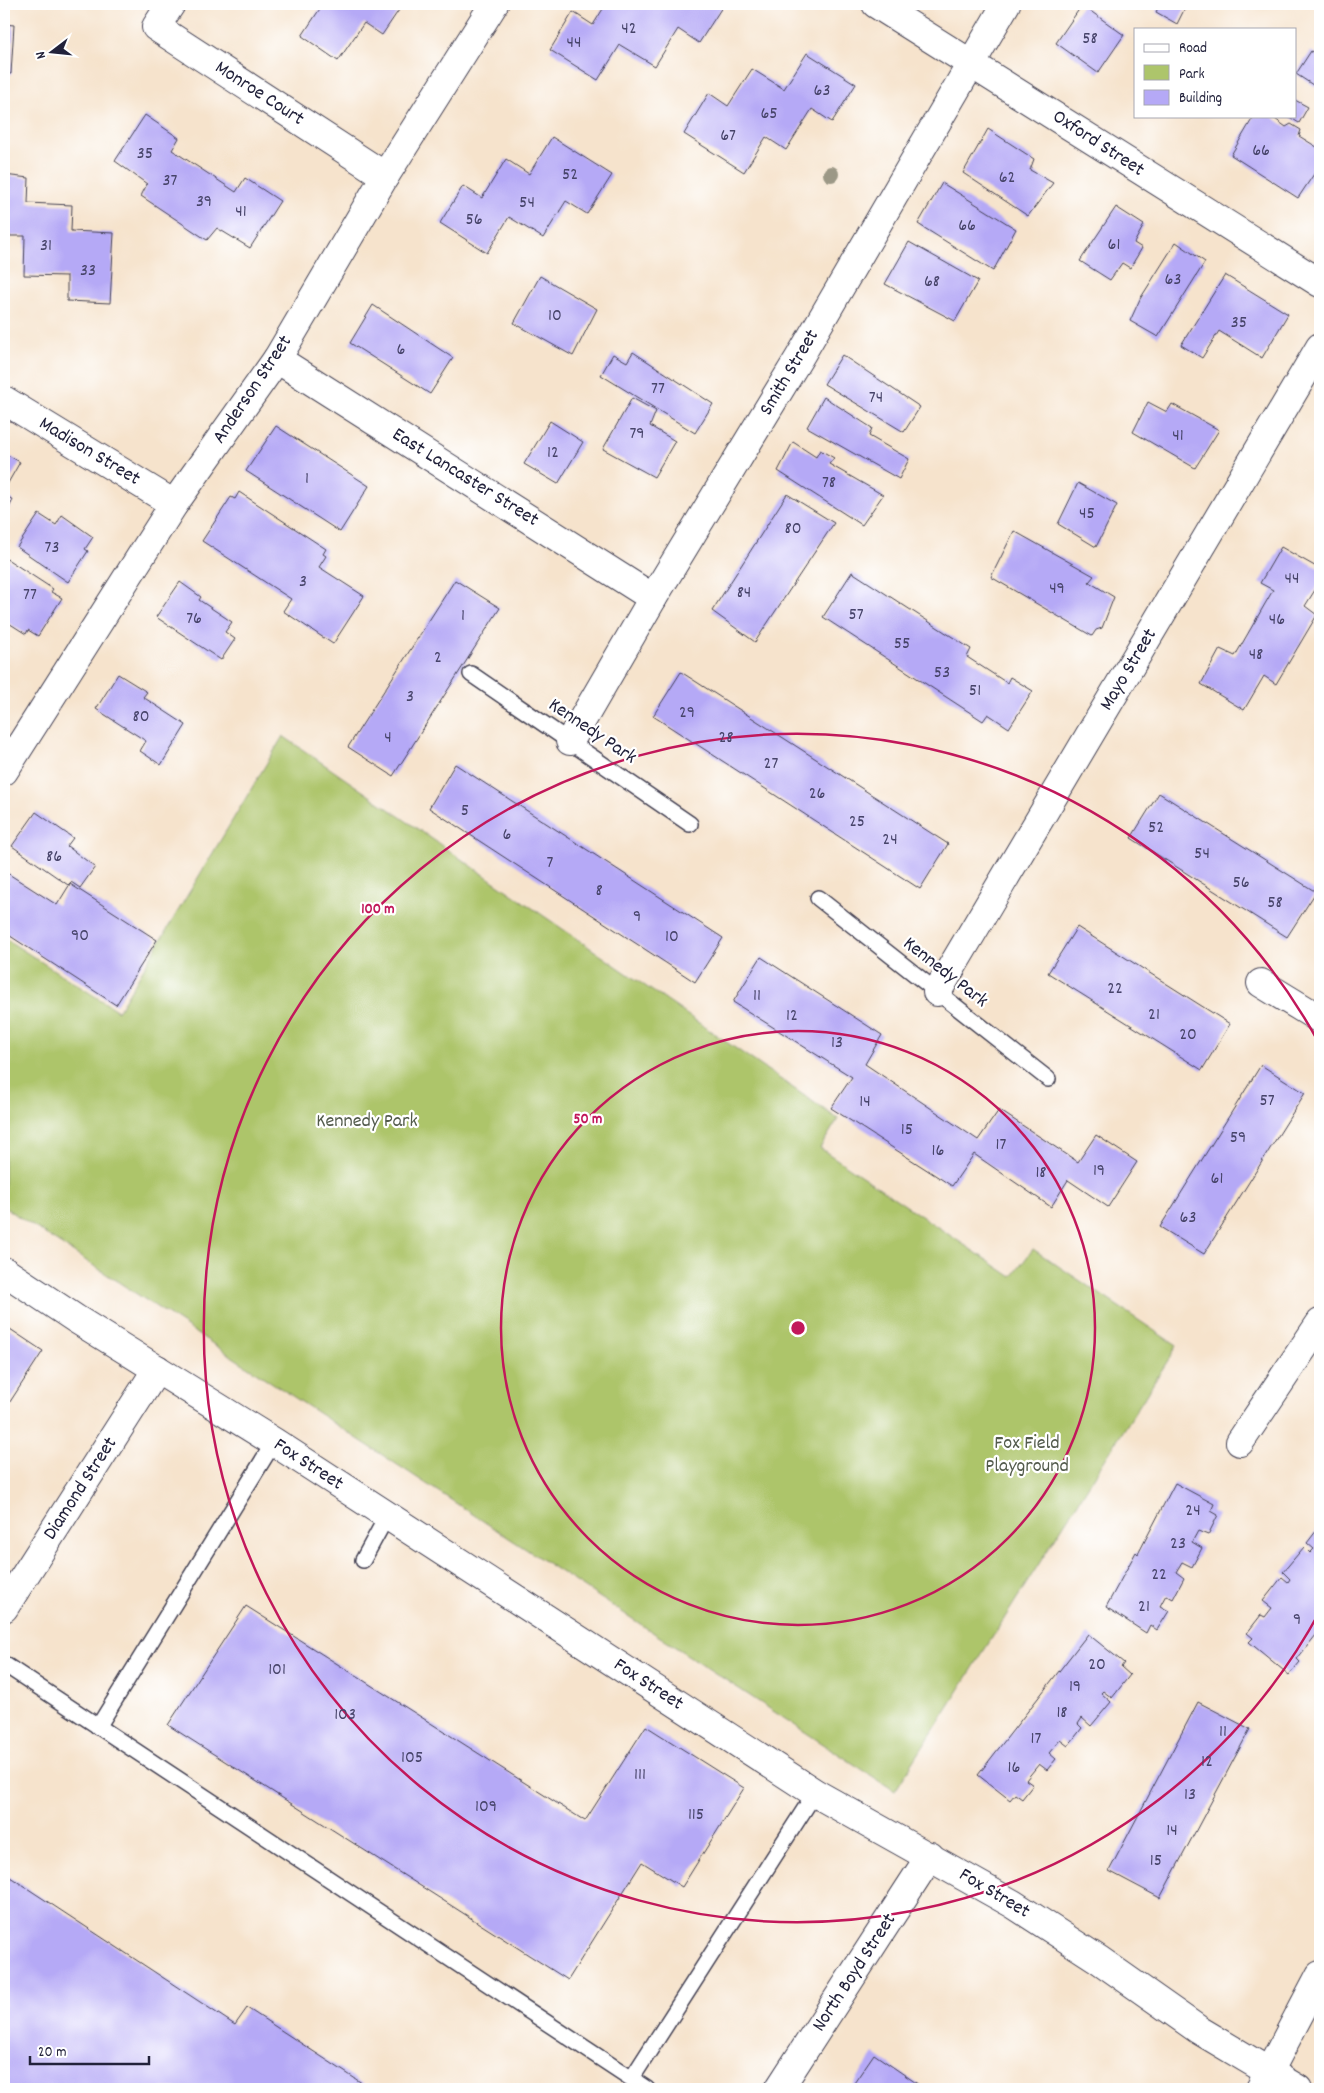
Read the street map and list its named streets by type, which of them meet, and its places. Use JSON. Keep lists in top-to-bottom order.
{
  "streets": {
    "street": [
      "Monroe Court",
      "Oxford Street",
      "Smith Street",
      "Anderson Street",
      "Madison Street",
      "East Lancaster Street",
      "Mayo Street",
      "Fox Street",
      "Diamond Street",
      "North Boyd Street"
    ],
    "lane": ["Kennedy Park"]
  },
  "crossings": [
    ["Monroe Court", "Anderson Street"],
    ["Oxford Street", "Smith Street"],
    ["Smith Street", "East Lancaster Street"],
    ["Smith Street", "Kennedy Park"],
    ["Anderson Street", "Madison Street"],
    ["Anderson Street", "East Lancaster Street"],
    ["Mayo Street", "Kennedy Park"],
    ["Fox Street", "Diamond Street"],
    ["Fox Street", "North Boyd Street"]
  ],
  "parks": ["Kennedy Park", "Fox Field Playground"],
  "house_numbers": [
    "42",
    "58",
    "44",
    "63",
    "65",
    "67",
    "66",
    "35",
    "52",
    "62",
    "37",
    "39",
    "54",
    "41",
    "56",
    "66",
    "61",
    "31",
    "33",
    "63",
    "68",
    "10",
    "35",
    "6",
    "77",
    "74",
    "79",
    "41",
    "12",
    "1",
    "78",
    "45",
    "80",
    "73",
    "44",
    "3",
    "49",
    "84",
    "77",
    "57",
    "1",
    "76",
    "46",
    "55",
    "48",
    "2",
    "53",
    "51",
    "3",
    "29",
    "80",
    "4",
    "28",
    "27",
    "26",
    "5",
    "25",
    "52",
    "6",
    "24",
    "54",
    "86",
    "7",
    "56",
    "8",
    "58",
    "9",
    "90",
    "10",
    "22",
    "11",
    "21",
    "12",
    "20",
    "13",
    "57",
    "14",
    "15",
    "59",
    "17",
    "16",
    "19",
    "18",
    "61",
    "63",
    "24",
    "23",
    "22",
    "21",
    "9",
    "20",
    "101",
    "19",
    "18",
    "103",
    "11",
    "17",
    "105",
    "12",
    "16",
    "111",
    "13",
    "109",
    "115",
    "14",
    "15"
  ],
  "legend": ["Road", "Park", "Building"],
  "scale_bar": "20 m",
  "north": "left",
  "rings": ["100 m", "50 m"]
}
